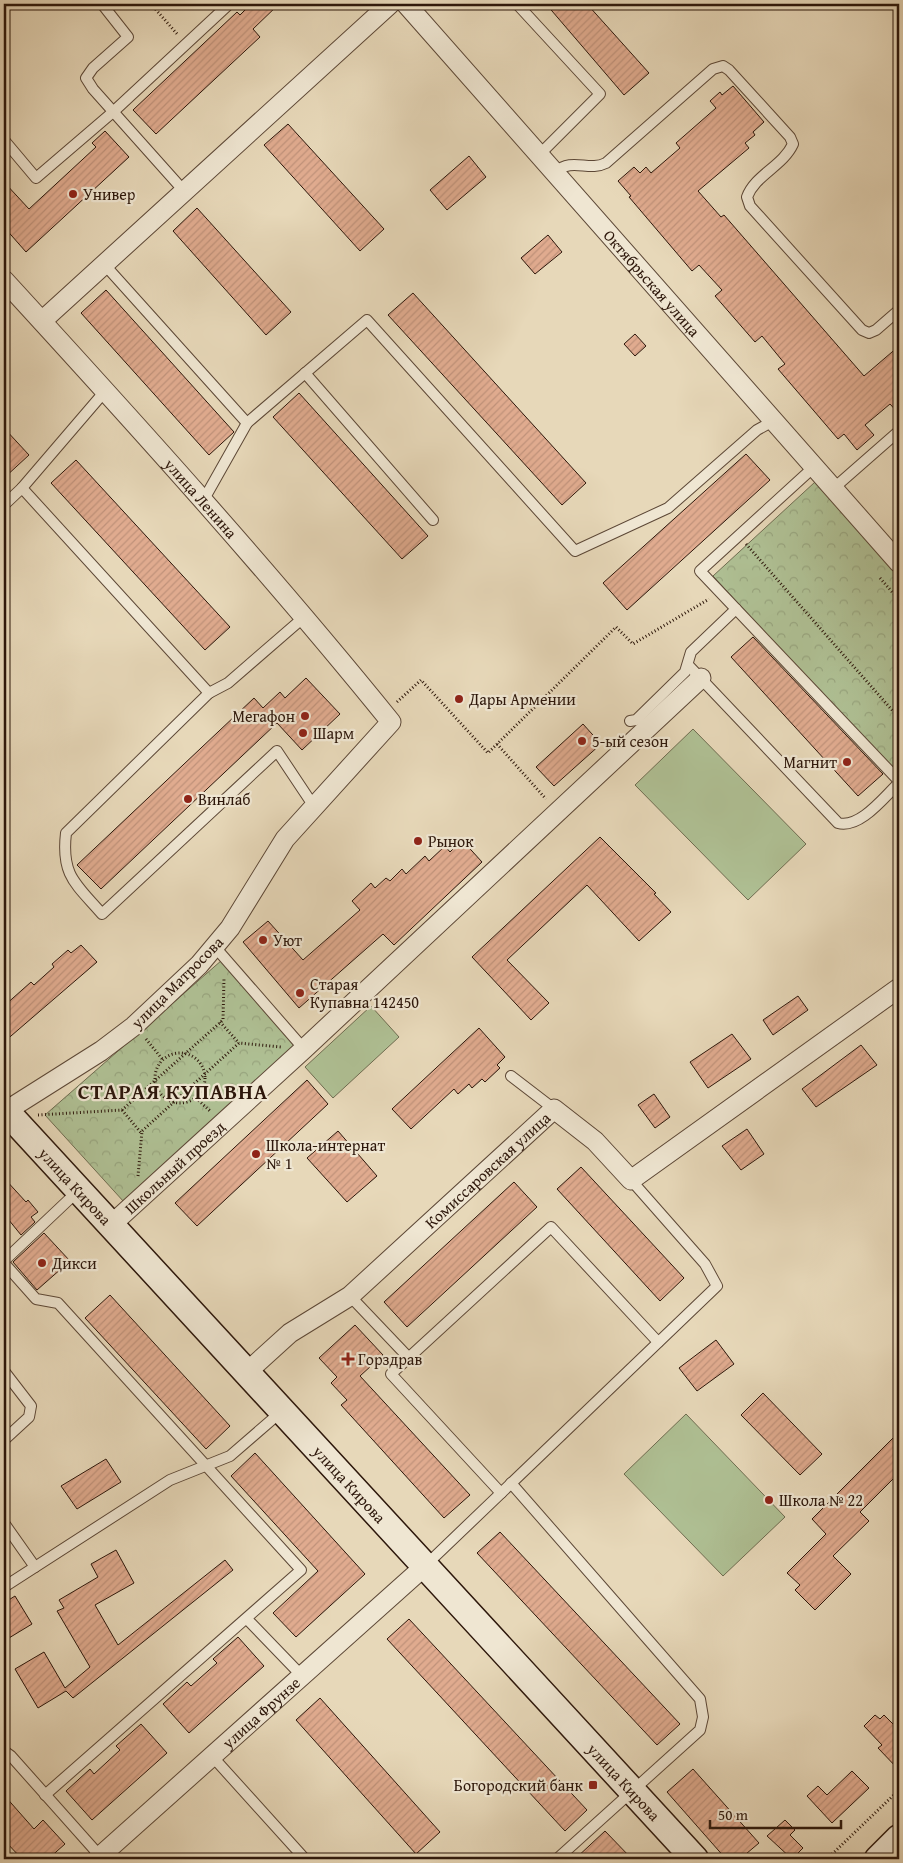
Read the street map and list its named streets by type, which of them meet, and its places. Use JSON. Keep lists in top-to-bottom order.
{
  "streets": {
    "street": [
      "Октябрьская улица",
      "улица Ленина",
      "улица Матросова",
      "Школьный проезд",
      "Комиссаровская улица",
      "улица Кирова",
      "улица Фрунзе"
    ]
  },
  "crossings": [
    ["улица Ленина", "улица Матросова"],
    ["улица Матросова", "улица Кирова"],
    ["Школьный проезд", "улица Кирова"],
    ["Комиссаровская улица", "улица Кирова"],
    ["улица Кирова", "улица Фрунзе"]
  ],
  "districts": ["СТАРАЯ КУПАВНА"],
  "places": {
    "other": [
      "Универ",
      "Дары Армении",
      "Мегафон",
      "Шарм",
      "5-ый сезон",
      "Магнит",
      "Винлаб",
      "Рынок",
      "Уют",
      "Старая Купавна 142450",
      "Школа-интернат № 1",
      "Дикси",
      "Школа № 22"
    ],
    "health": ["Горздрав"],
    "transit": ["Богородский банк"]
  },
  "scale_bar": "50 m"
}
